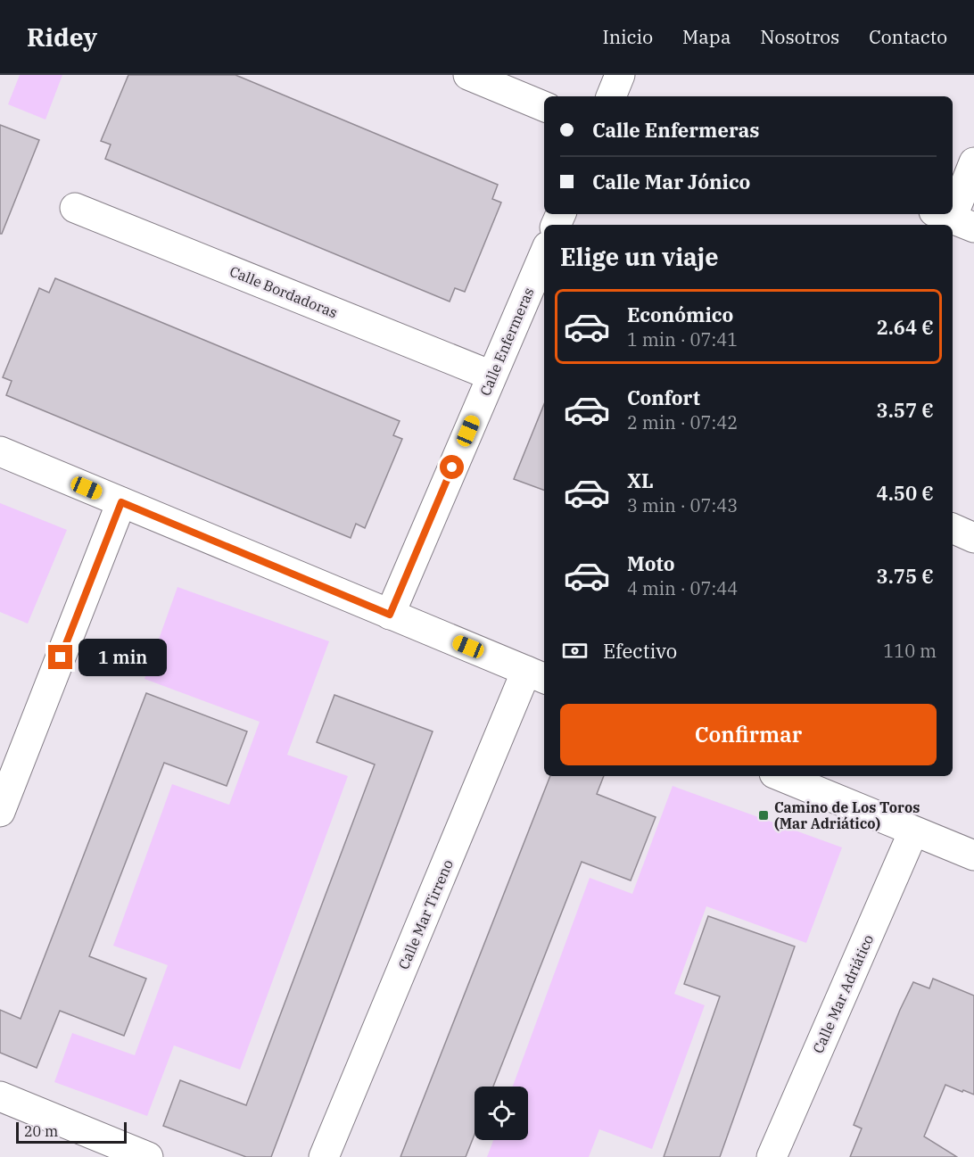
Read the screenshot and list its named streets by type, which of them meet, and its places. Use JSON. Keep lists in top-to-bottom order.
{
  "streets": {
    "street": [
      "Calle Bordadoras",
      "Calle Enfermeras",
      "Calle Mar Tirreno",
      "Calle Mar Adriático"
    ]
  },
  "crossings": [
    ["Calle Bordadoras", "Calle Enfermeras"]
  ],
  "places": {
    "transit": ["Camino de Los Toros (Mar Adriático)"]
  },
  "scale_bar": "20 m",
  "page": {
    "header": "Ridey",
    "nav": [
      "Inicio",
      "Mapa",
      "Nosotros",
      "Contacto"
    ],
    "banner": ["Calle Enfermeras", "Calle Mar Jónico"],
    "heading": "Elige un viaje",
    "list": [
      {
        "name": "Económico",
        "note": "1 min · 07:41",
        "value": "2.64 €"
      },
      {
        "name": "Confort",
        "note": "2 min · 07:42",
        "value": "3.57 €"
      },
      {
        "name": "XL",
        "note": "3 min · 07:43",
        "value": "4.50 €"
      },
      {
        "name": "Moto",
        "note": "4 min · 07:44",
        "value": "3.75 €"
      }
    ],
    "pay": ["Efectivo", "110 m"],
    "bubble": "1 min",
    "buttons": "Confirmar",
    "scale": "20 m"
  }
}
